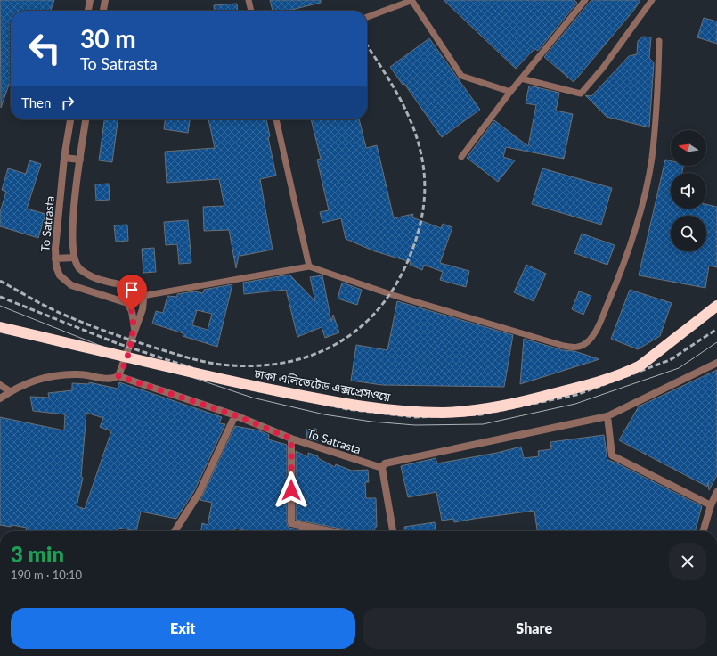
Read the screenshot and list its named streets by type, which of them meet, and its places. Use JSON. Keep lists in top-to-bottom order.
{
  "streets": {
    "highway": ["ঢাকা এলিভেটেড এক্সপ্রেসওয়ে"],
    "street": ["To Satrasta"]
  },
  "north": "left",
  "page": {
    "turn": ["30 m", "To Satrasta"],
    "then": "Then",
    "heading": ["3 min", "190 m · 10:10"],
    "buttons": ["Exit", "Share"]
  }
}
